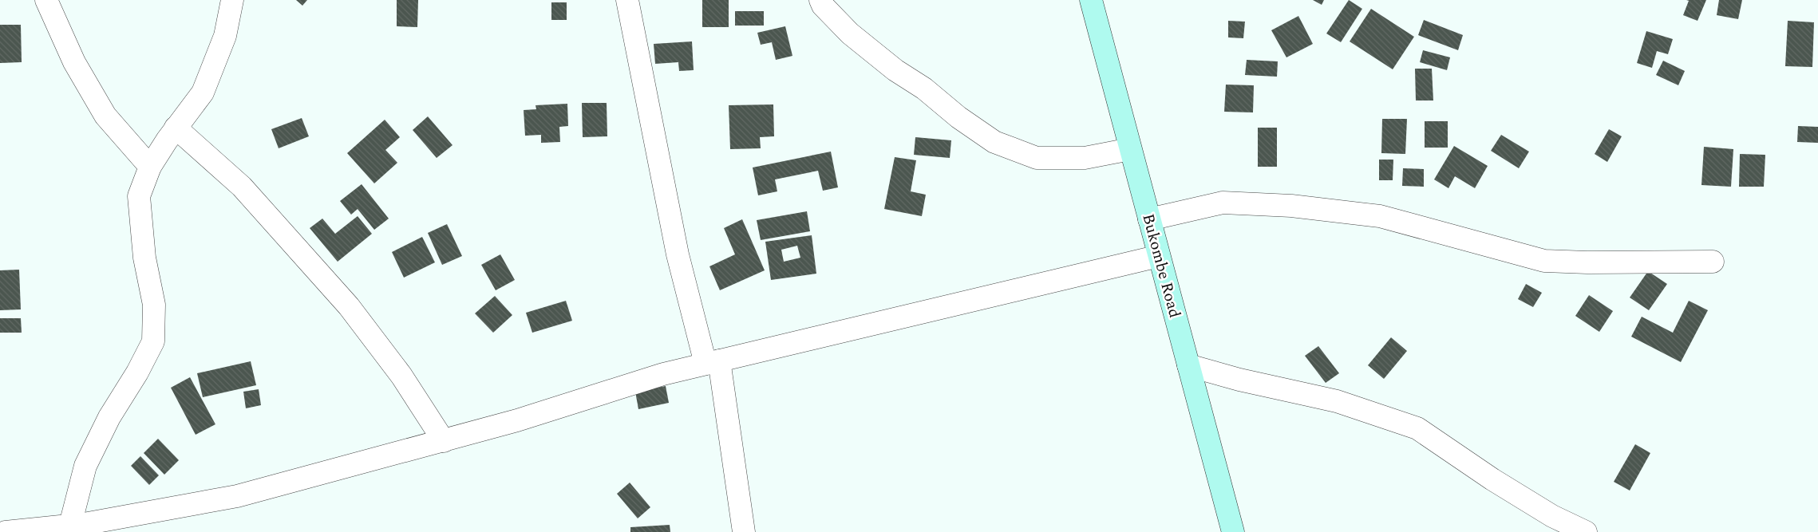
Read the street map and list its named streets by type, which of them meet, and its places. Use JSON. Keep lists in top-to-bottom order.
{
  "streets": {
    "main road": ["Bukombe Road"]
  }
}
